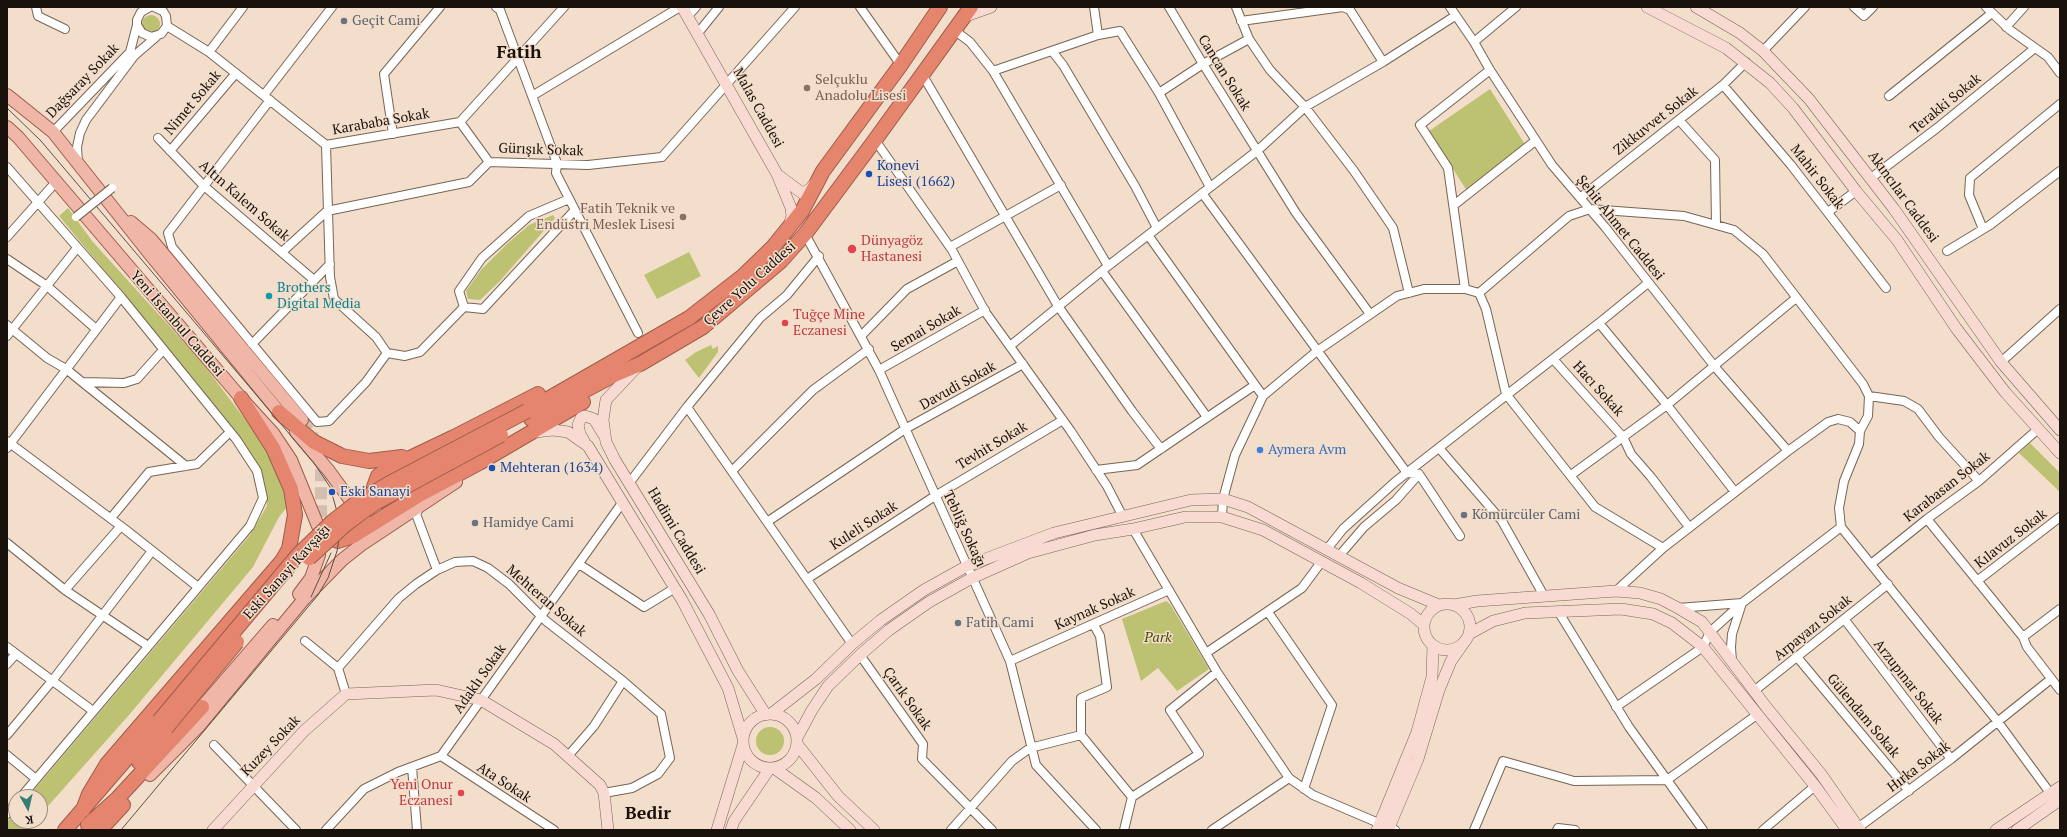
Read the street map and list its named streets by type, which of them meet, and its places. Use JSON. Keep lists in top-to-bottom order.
{
  "streets": {
    "highway": ["Çevre Yolu Caddesi", "Eski Sanayi Kavşağı"],
    "main road": [
      "Malas Caddesi",
      "Akıncılar Caddesi",
      "Yeni İstanbul Caddesi",
      "Hadimi Caddesi",
      "Kuzey Sokak"
    ],
    "street": [
      "Cancan Sokak",
      "Dağsaray Sokak",
      "Nimet Sokak",
      "Terakki Sokak",
      "Zikkuvvet Sokak",
      "Karababa Sokak",
      "Gürışık Sokak",
      "Mahir Sokak",
      "Altın Kalem Sokak",
      "Şehit Ahmet Caddesi",
      "Semai Sokak",
      "Davudi Sokak",
      "Hacı Sokak",
      "Tevhit Sokak",
      "Karabasan Sokak",
      "Kuleli Sokak",
      "Tebliğ Sokağı",
      "Kılavuz Sokak",
      "Mehteran Sokak",
      "Kaynak Sokak",
      "Arpayazı Sokak",
      "Adaklı Sokak",
      "Arzupınar Sokak",
      "Çarık Sokak",
      "Gülendam Sokak",
      "Hırka Sokak",
      "Ata Sokak"
    ]
  },
  "crossings": [
    ["Dağsaray Sokak", "Karababa Sokak"],
    ["Dağsaray Sokak", "Yeni İstanbul Caddesi"],
    ["Nimet Sokak", "Karababa Sokak"],
    ["Nimet Sokak", "Altın Kalem Sokak"],
    ["Terakki Sokak", "Akıncılar Caddesi"],
    ["Malas Caddesi", "Gürışık Sokak"],
    ["Malas Caddesi", "Çevre Yolu Caddesi"],
    ["Zikkuvvet Sokak", "Mahir Sokak"],
    ["Zikkuvvet Sokak", "Şehit Ahmet Caddesi"],
    ["Çevre Yolu Caddesi", "Tebliğ Sokağı"],
    ["Çevre Yolu Caddesi", "Hadimi Caddesi"],
    ["Çevre Yolu Caddesi", "Eski Sanayi Kavşağı"],
    ["Semai Sokak", "Tebliğ Sokağı"],
    ["Davudi Sokak", "Tebliğ Sokağı"],
    ["Tevhit Sokak", "Kuleli Sokak"],
    ["Tevhit Sokak", "Tebliğ Sokağı"],
    ["Kuleli Sokak", "Tebliğ Sokağı"],
    ["Tebliğ Sokağı", "Kaynak Sokak"],
    ["Mehteran Sokak", "Adaklı Sokak"],
    ["Arpayazı Sokak", "Arzupınar Sokak"],
    ["Arpayazı Sokak", "Gülendam Sokak"],
    ["Adaklı Sokak", "Ata Sokak"],
    ["Arzupınar Sokak", "Hırka Sokak"],
    ["Gülendam Sokak", "Hırka Sokak"]
  ],
  "districts": ["Fatih", "Bedir"],
  "parks": ["Park"],
  "places": [
    "Geçit Cami",
    "Selçuklu Anadolu Lisesi",
    "Konevi Lisesi (1662)",
    "Fatih Teknik ve Endüstri Meslek Lisesi",
    "Dünyagöz Hastanesi",
    "Brothers Digital Media",
    "Tuğçe Mine Eczanesi",
    "Aymera Avm",
    "Mehteran (1634)",
    "Eski Sanayi",
    "Kömürcüler Cami",
    "Hamidye Cami",
    "Fatih Cami",
    "Yeni Onur Eczanesi"
  ],
  "north": "bottom"
}
